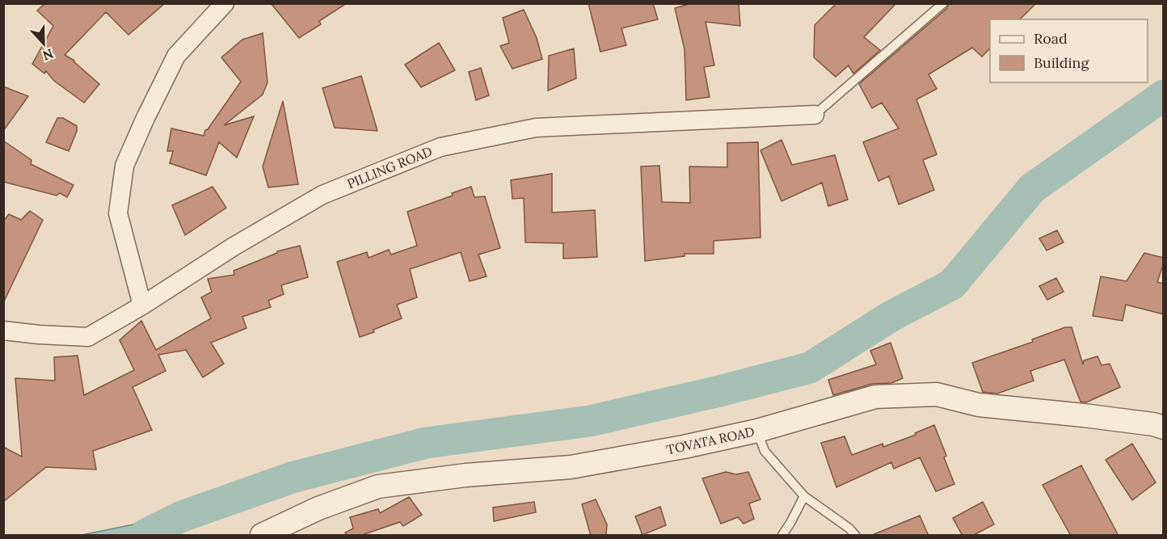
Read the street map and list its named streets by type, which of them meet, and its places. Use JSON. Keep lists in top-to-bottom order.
{
  "streets": {
    "street": ["PILLING ROAD", "TOVATA ROAD"]
  },
  "legend": ["Road", "Building"],
  "north": "bottom"
}
